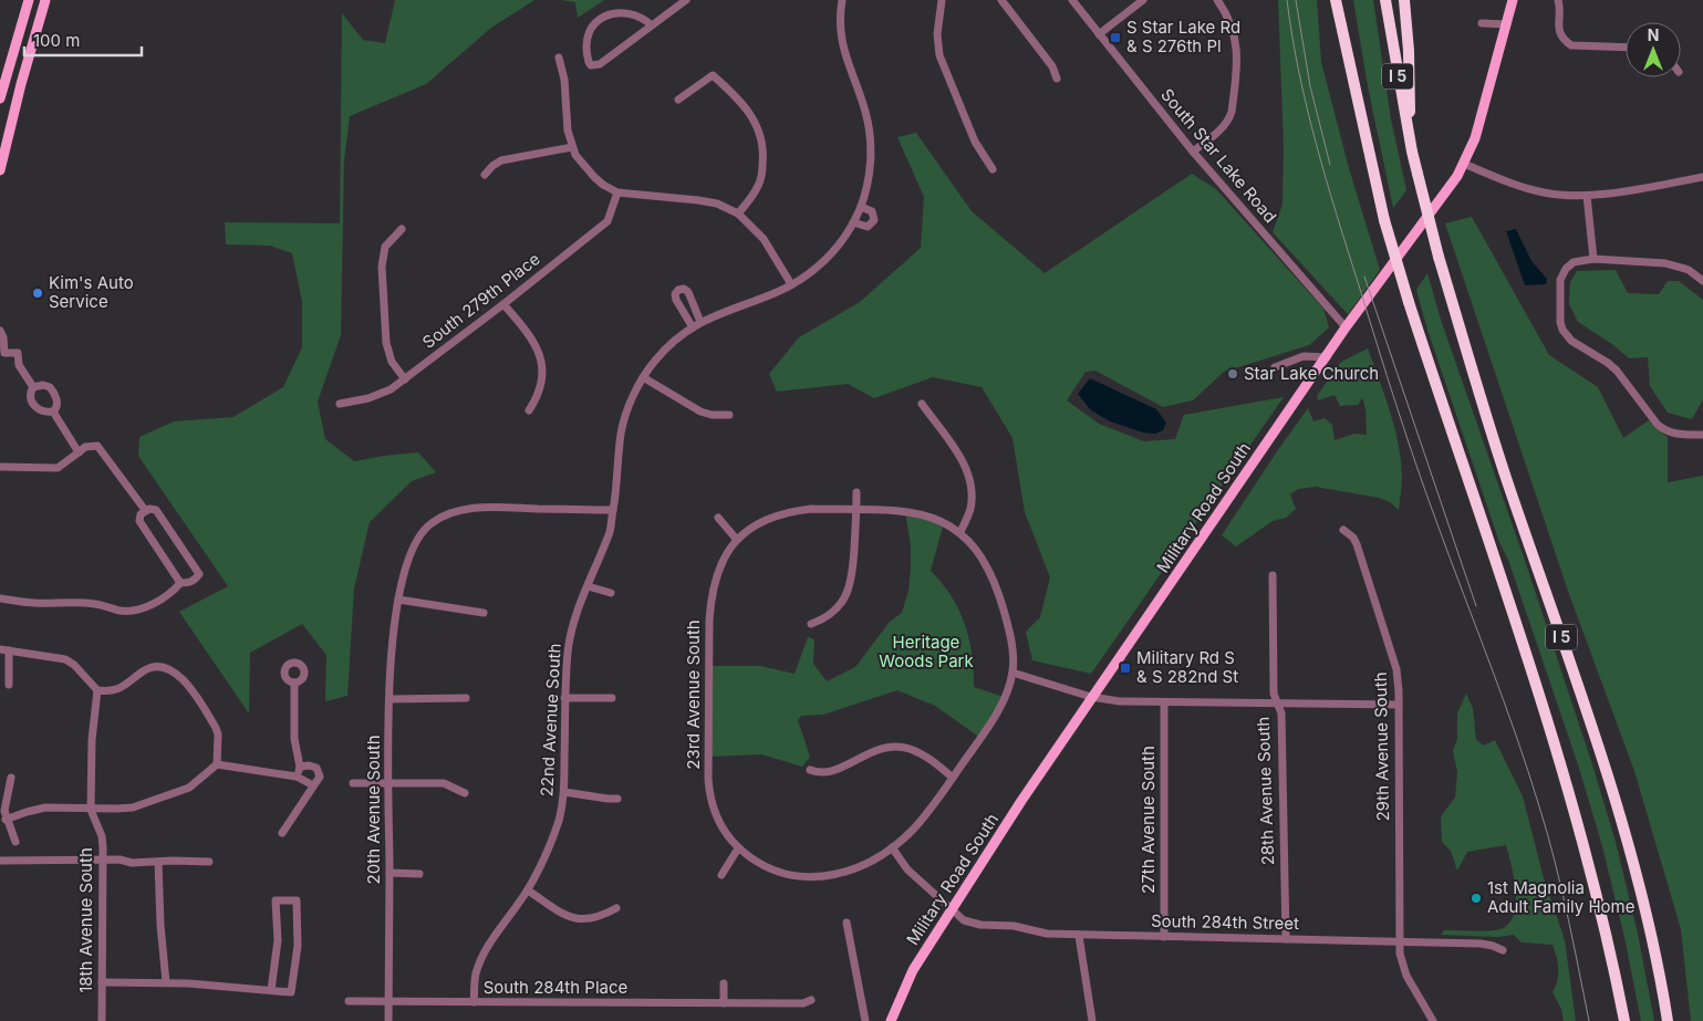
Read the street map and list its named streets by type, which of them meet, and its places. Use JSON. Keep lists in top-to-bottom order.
{
  "streets": {
    "highway": ["I 5"],
    "main road": ["Military Road South"],
    "street": [
      "South Star Lake Road",
      "South 279th Place",
      "23rd Avenue South",
      "22nd Avenue South",
      "29th Avenue South",
      "28th Avenue South",
      "20th Avenue South",
      "27th Avenue South",
      "18th Avenue South",
      "South 284th Street",
      "South 284th Place"
    ]
  },
  "crossings": [
    ["South Star Lake Road", "Military Road South"],
    ["Military Road South", "South 284th Street"],
    ["22nd Avenue South", "20th Avenue South"],
    ["22nd Avenue South", "South 284th Place"],
    ["29th Avenue South", "South 284th Street"],
    ["28th Avenue South", "South 284th Street"],
    ["20th Avenue South", "South 284th Place"],
    ["27th Avenue South", "South 284th Street"]
  ],
  "parks": ["Heritage Woods Park"],
  "places": {
    "transit": ["S Star Lake Rd & S 276th Pl", "Military Rd S & S 282nd St"],
    "other": ["Kim's Auto Service", "Star Lake Church", "1st Magnolia Adult Family Home"]
  },
  "scale_bar": "100 m",
  "north": "top"
}
